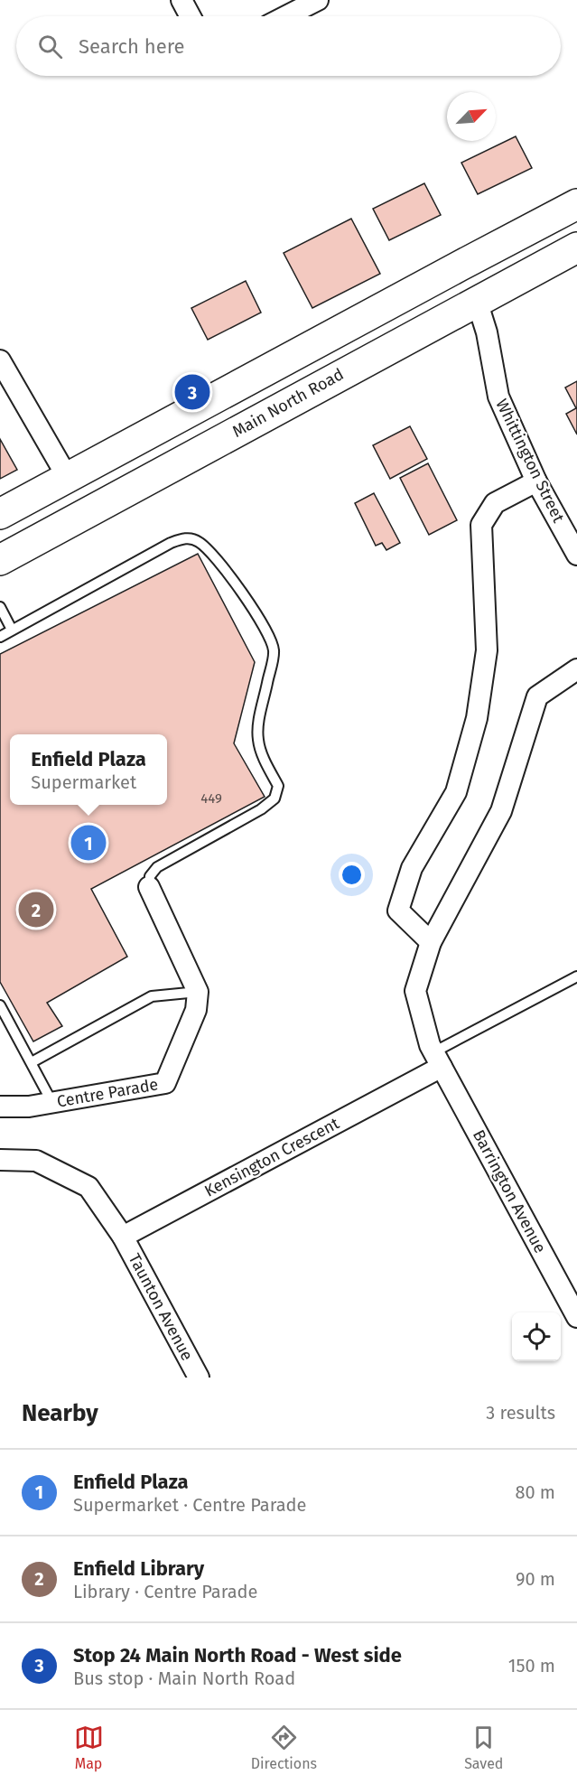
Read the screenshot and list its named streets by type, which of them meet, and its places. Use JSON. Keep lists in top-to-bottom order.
{
  "streets": {
    "highway": ["Main North Road"],
    "street": [
      "Whittington Street",
      "Centre Parade",
      "Kensington Crescent",
      "Barrington Avenue",
      "Taunton Avenue"
    ]
  },
  "crossings": [
    ["Main North Road", "Whittington Street"],
    ["Kensington Crescent", "Barrington Avenue"],
    ["Kensington Crescent", "Taunton Avenue"]
  ],
  "house_numbers": ["449"],
  "north": "top right",
  "page": {
    "search": "Search here",
    "pins": ["3", "1", "2"],
    "popup": ["Enfield Plaza", "Supermarket"],
    "heading": ["Nearby", "3 results"],
    "list": [
      {
        "mark": "1",
        "name": "Enfield Plaza",
        "note": "Supermarket · Centre Parade",
        "value": "80 m"
      },
      {
        "mark": "2",
        "name": "Enfield Library",
        "note": "Library · Centre Parade",
        "value": "90 m"
      },
      {
        "mark": "3",
        "name": "Stop 24 Main North Road - West side",
        "note": "Bus stop · Main North Road",
        "value": "150 m"
      }
    ],
    "nav": ["Map", "Directions", "Saved"]
  }
}
